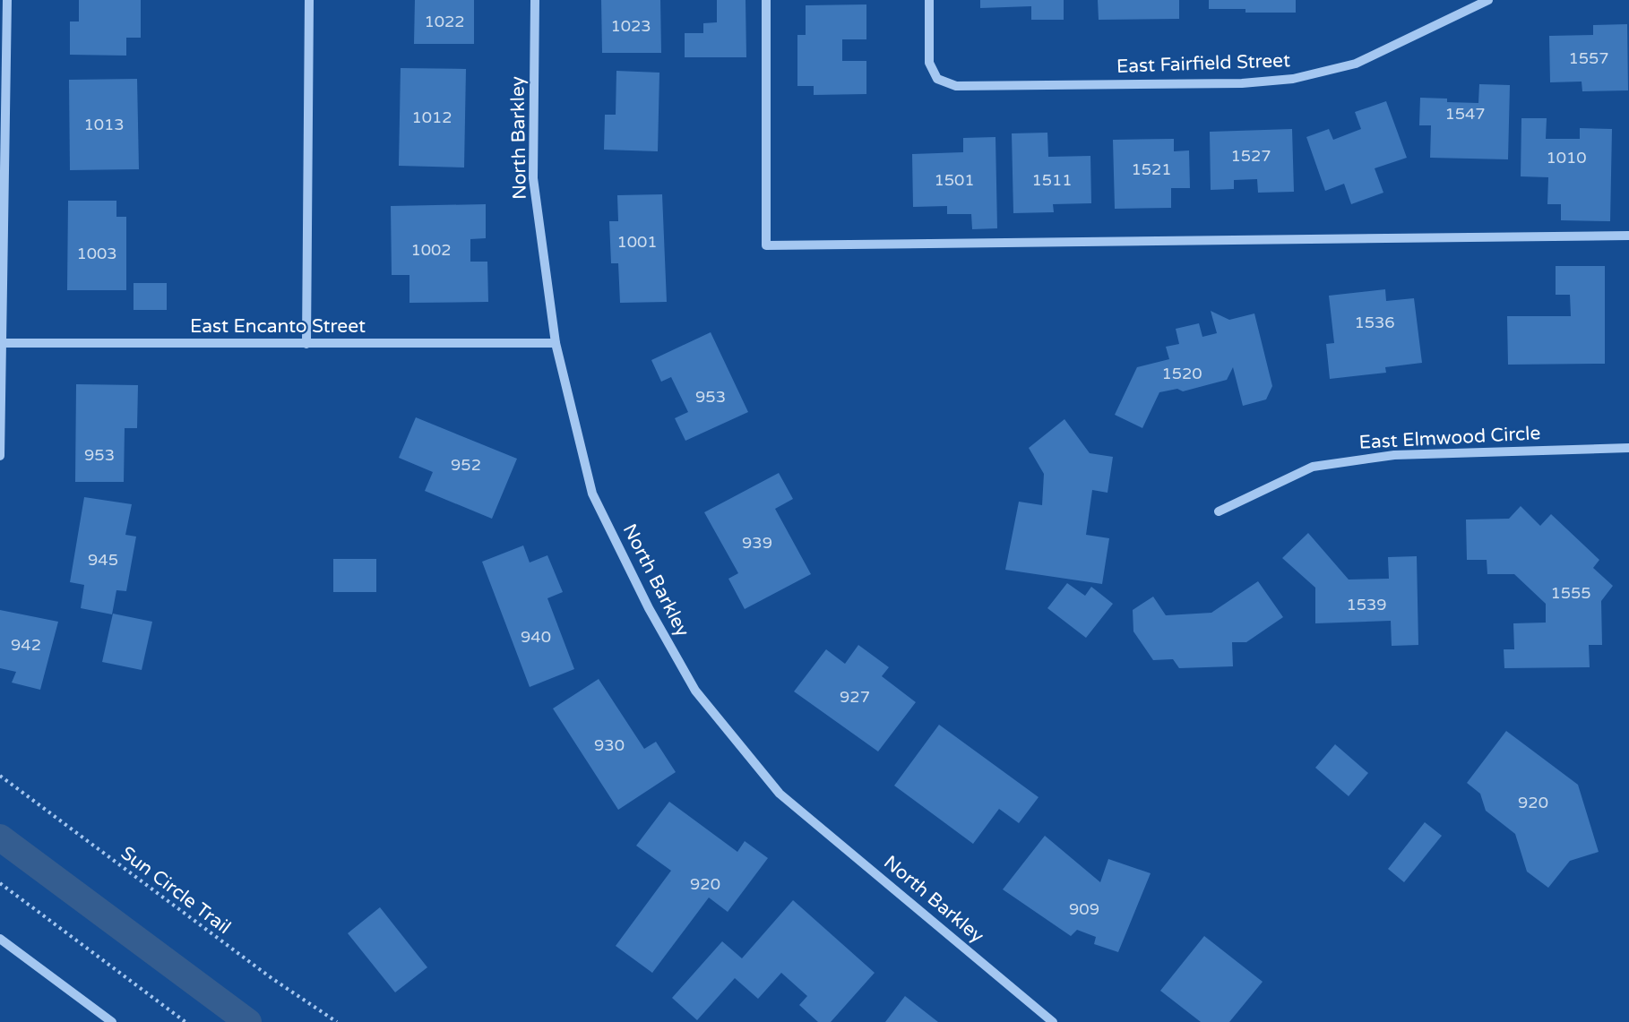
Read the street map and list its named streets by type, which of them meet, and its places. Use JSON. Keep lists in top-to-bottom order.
{
  "streets": {
    "street": [
      "East Fairfield Street",
      "North Barkley",
      "East Encanto Street",
      "East Elmwood Circle"
    ],
    "path": ["Sun Circle Trail"]
  },
  "crossings": [
    ["North Barkley", "East Encanto Street"]
  ],
  "house_numbers": [
    "1022",
    "1023",
    "1557",
    "1547",
    "1012",
    "1013",
    "1527",
    "1010",
    "1521",
    "1501",
    "1511",
    "1001",
    "1002",
    "1003",
    "1536",
    "1520",
    "953",
    "953",
    "952",
    "939",
    "945",
    "1555",
    "1539",
    "940",
    "942",
    "927",
    "930",
    "920",
    "920",
    "909"
  ]
}
